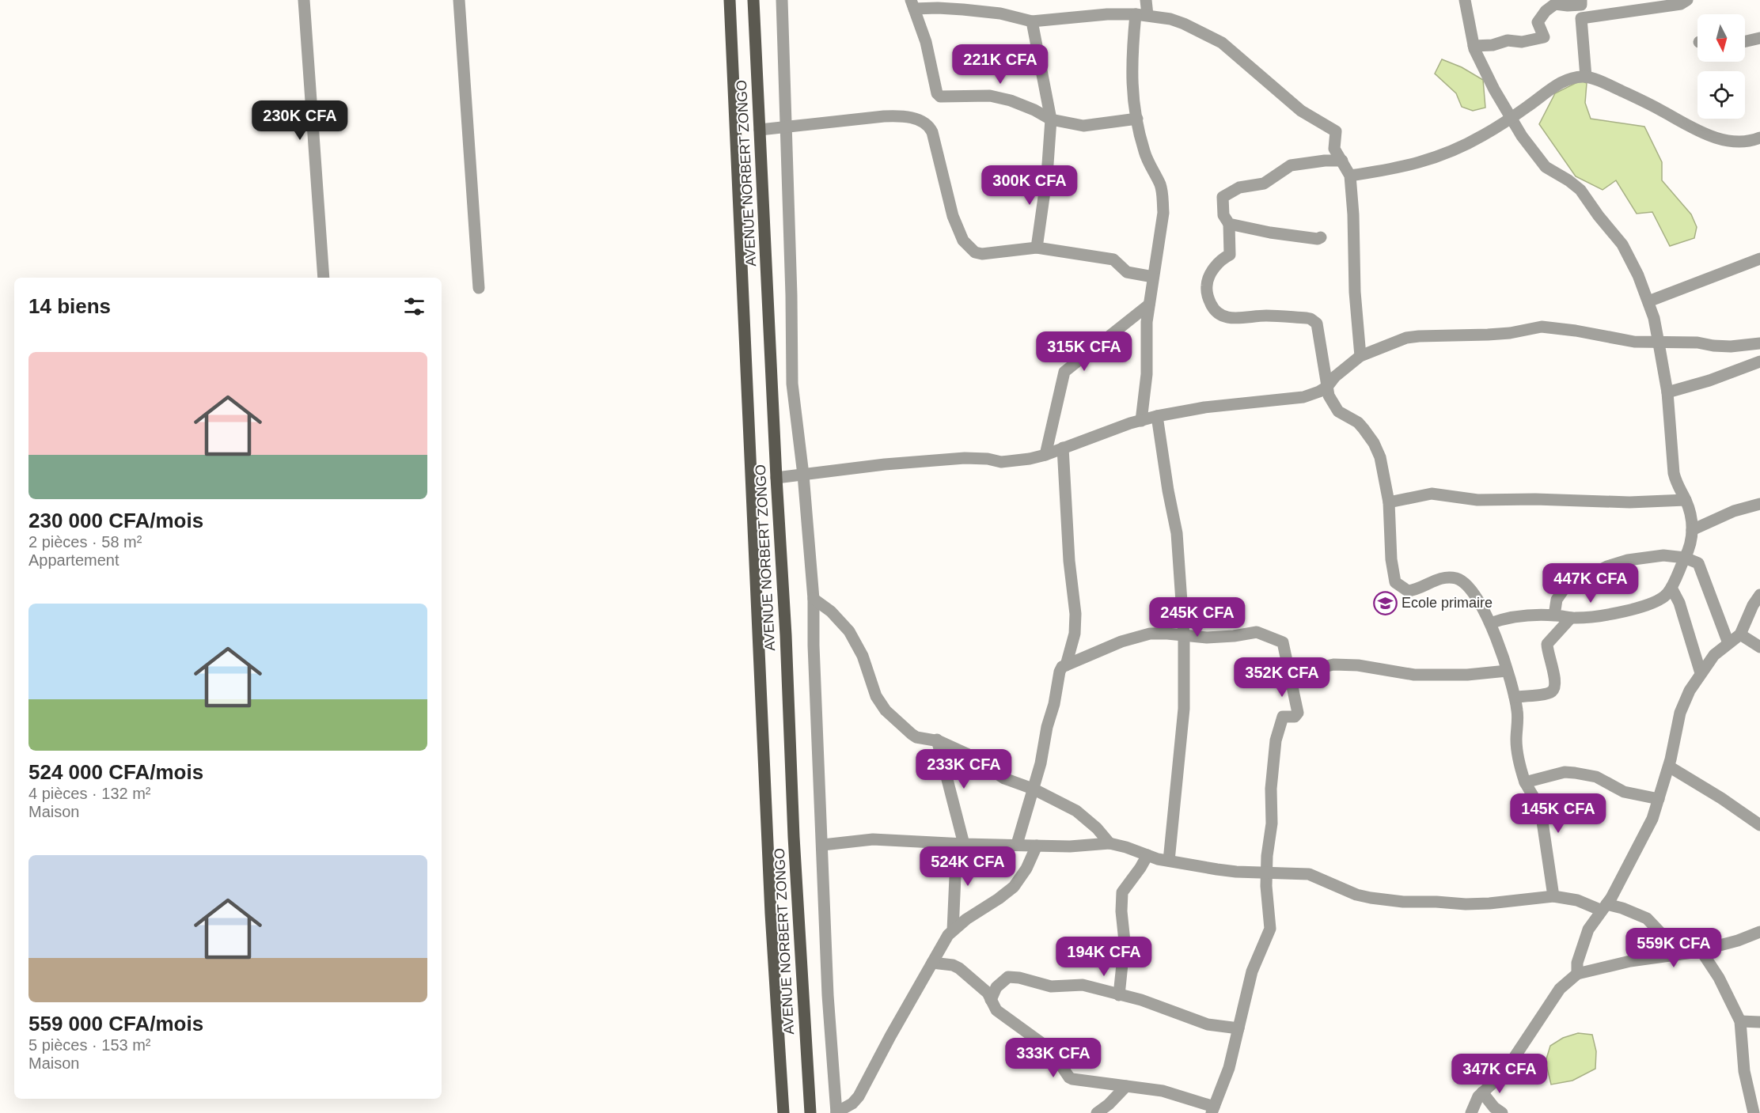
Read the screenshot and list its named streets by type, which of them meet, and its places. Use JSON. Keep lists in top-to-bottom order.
{
  "streets": {
    "main road": ["AVENUE NORBERT ZONGO"]
  },
  "places": {
    "school or university": ["Ecole primaire"]
  },
  "north": "bottom",
  "page": {
    "price": [
      "221K CFA",
      "230K CFA",
      "300K CFA",
      "315K CFA",
      "447K CFA",
      "245K CFA",
      "352K CFA",
      "233K CFA",
      "145K CFA",
      "524K CFA",
      "559K CFA",
      "194K CFA",
      "333K CFA",
      "347K CFA"
    ],
    "heading": "14 biens",
    "list": [
      {
        "name": "230 000 CFA/mois",
        "note": "2 pièces · 58 m² · Appartement"
      },
      {
        "name": "524 000 CFA/mois",
        "note": "4 pièces · 132 m² · Maison"
      },
      {
        "name": "559 000 CFA/mois",
        "note": "5 pièces · 153 m² · Maison"
      }
    ]
  }
}
